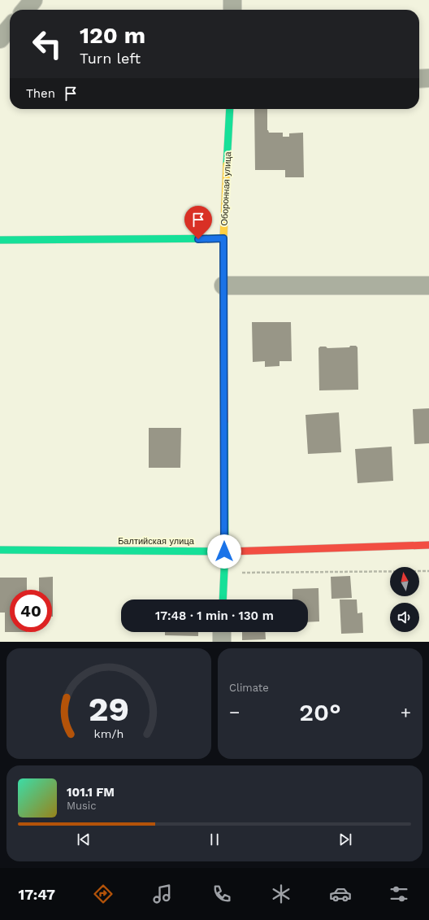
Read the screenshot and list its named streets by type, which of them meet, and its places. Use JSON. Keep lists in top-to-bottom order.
{
  "streets": {
    "street": ["Оборонная улица", "Балтийская улица"]
  },
  "crossings": [
    ["Оборонная улица", "Балтийская улица"]
  ],
  "north": "top",
  "page": {
    "turn": ["120 m", "Turn left"],
    "then": "Then",
    "limit": "40",
    "trip": "17:48 · 1 min · 130 m",
    "tile": "Climate",
    "heat": ["−", "20°", "+"],
    "song": ["101.1 FM", "Music"],
    "tabs": "17:47",
    "gauge": ["29", "km/h"]
  }
}
